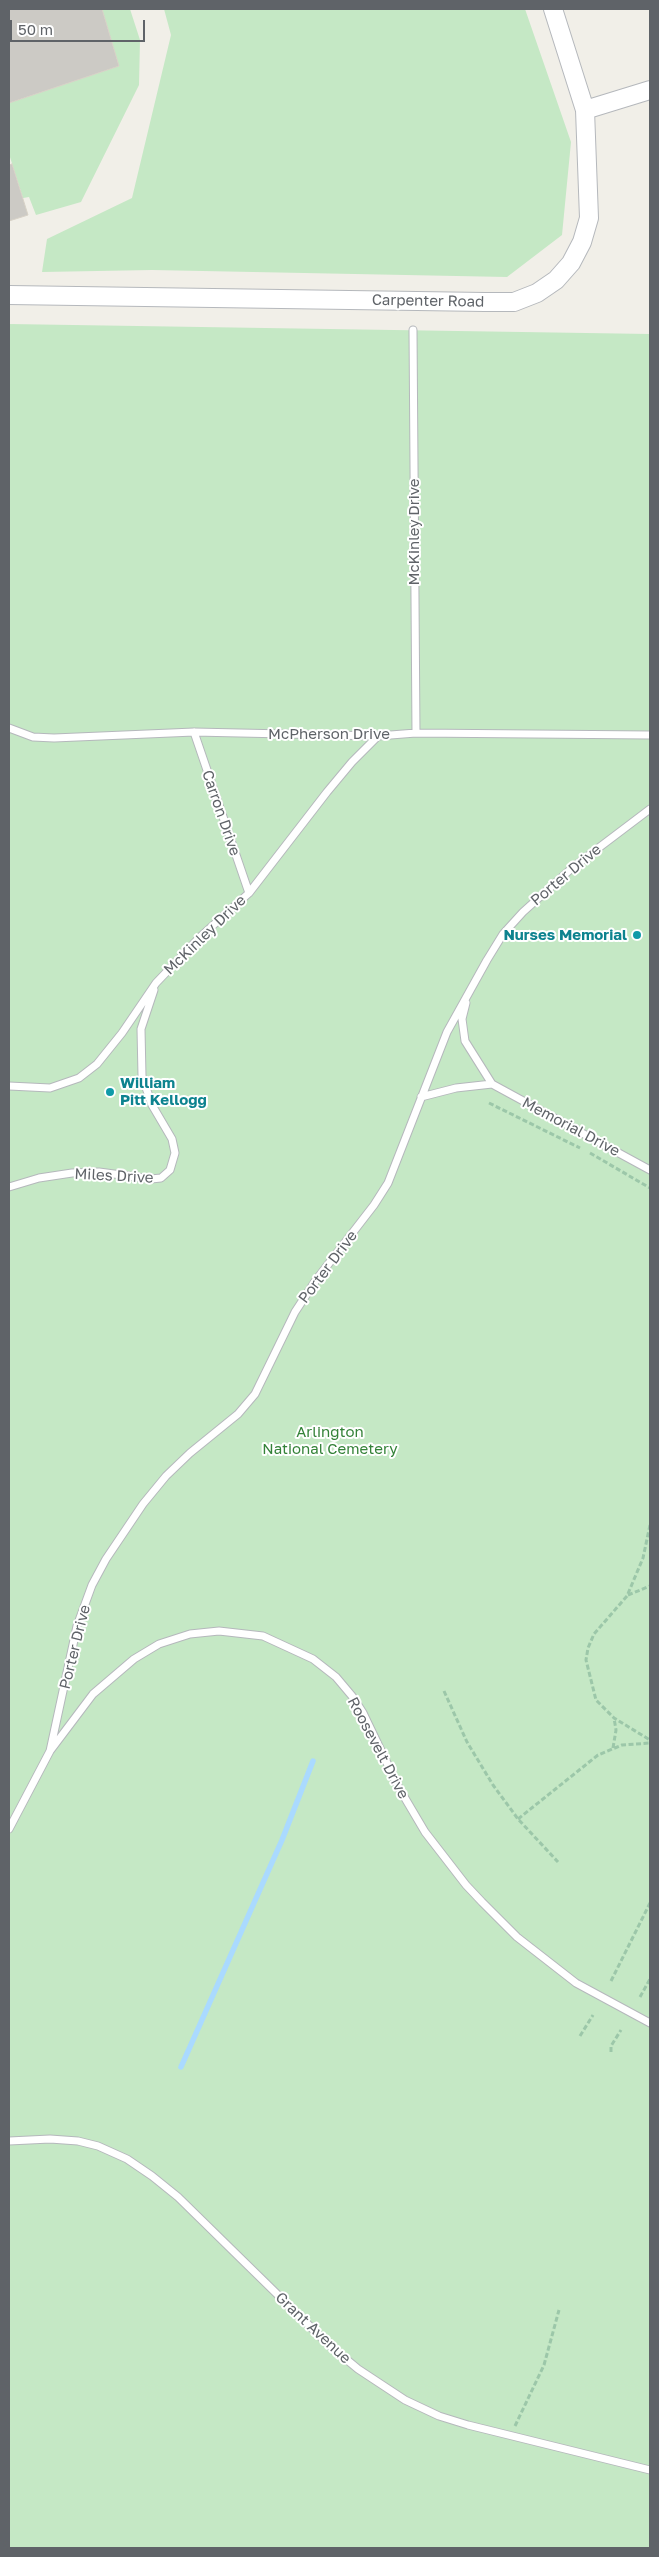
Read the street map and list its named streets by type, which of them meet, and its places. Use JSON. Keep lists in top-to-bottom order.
{
  "streets": {
    "street": ["Carpenter Road"],
    "lane": [
      "McKinley Drive",
      "McPherson Drive",
      "Carron Drive",
      "Porter Drive",
      "Memorial Drive",
      "Miles Drive",
      "Roosevelt Drive",
      "Grant Avenue"
    ]
  },
  "crossings": [
    ["McKinley Drive", "McPherson Drive"],
    ["McKinley Drive", "Carron Drive"],
    ["McKinley Drive", "Miles Drive"],
    ["McPherson Drive", "Carron Drive"],
    ["Porter Drive", "Memorial Drive"],
    ["Porter Drive", "Roosevelt Drive"]
  ],
  "parks": ["Arlington National Cemetery"],
  "places": ["Nurses Memorial", "William Pitt Kellogg"],
  "scale_bar": "50 m"
}
